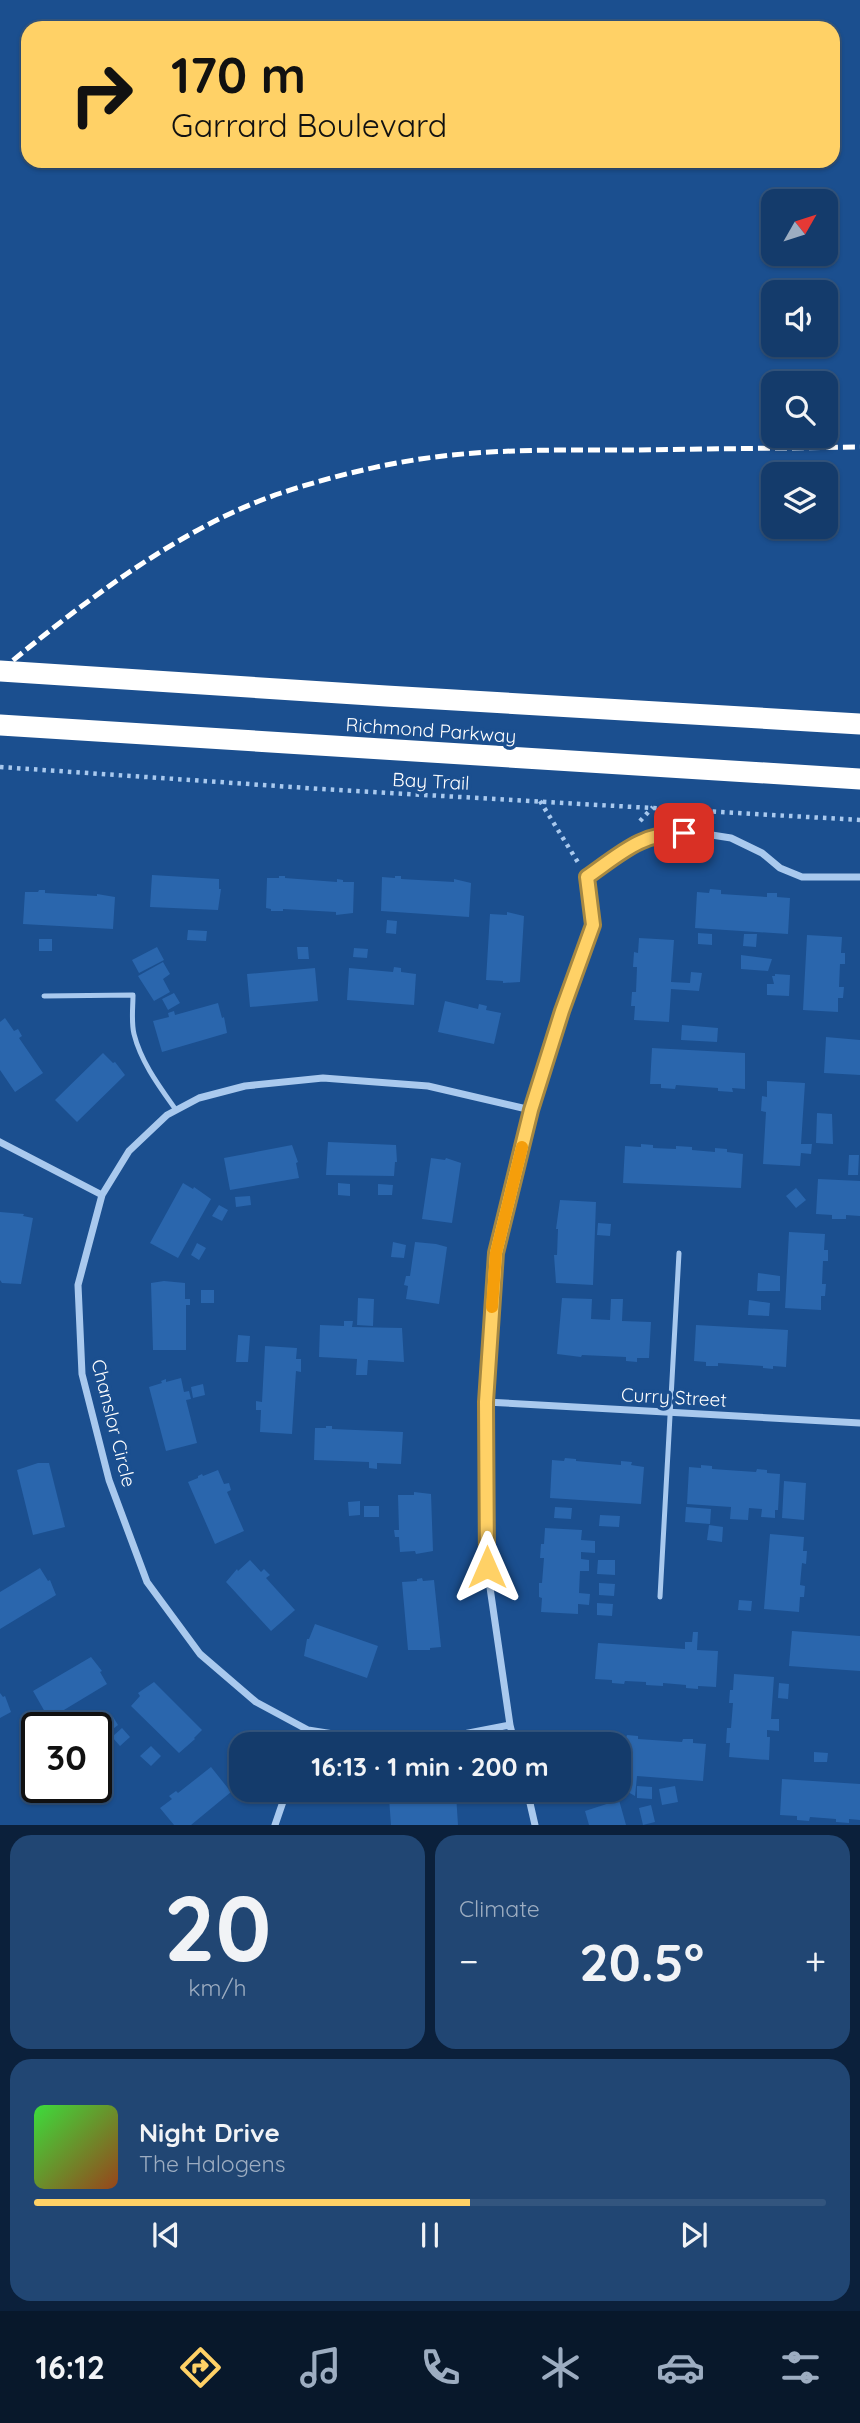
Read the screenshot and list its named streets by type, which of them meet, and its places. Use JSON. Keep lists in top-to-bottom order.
{
  "streets": {
    "highway": ["Richmond Parkway"],
    "street": ["Curry Street", "Chanslor Circle"],
    "path": ["Bay Trail"]
  },
  "north": "top right",
  "page": {
    "turn": ["170 m", "Garrard Boulevard"],
    "limit": "30",
    "trip": "16:13 · 1 min · 200 m",
    "tile": [
      ["20", "km/h"],
      "Climate"
    ],
    "heat": ["−", "20.5°", "+"],
    "song": ["Night Drive", "The Halogens"],
    "tabs": "16:12"
  }
}
